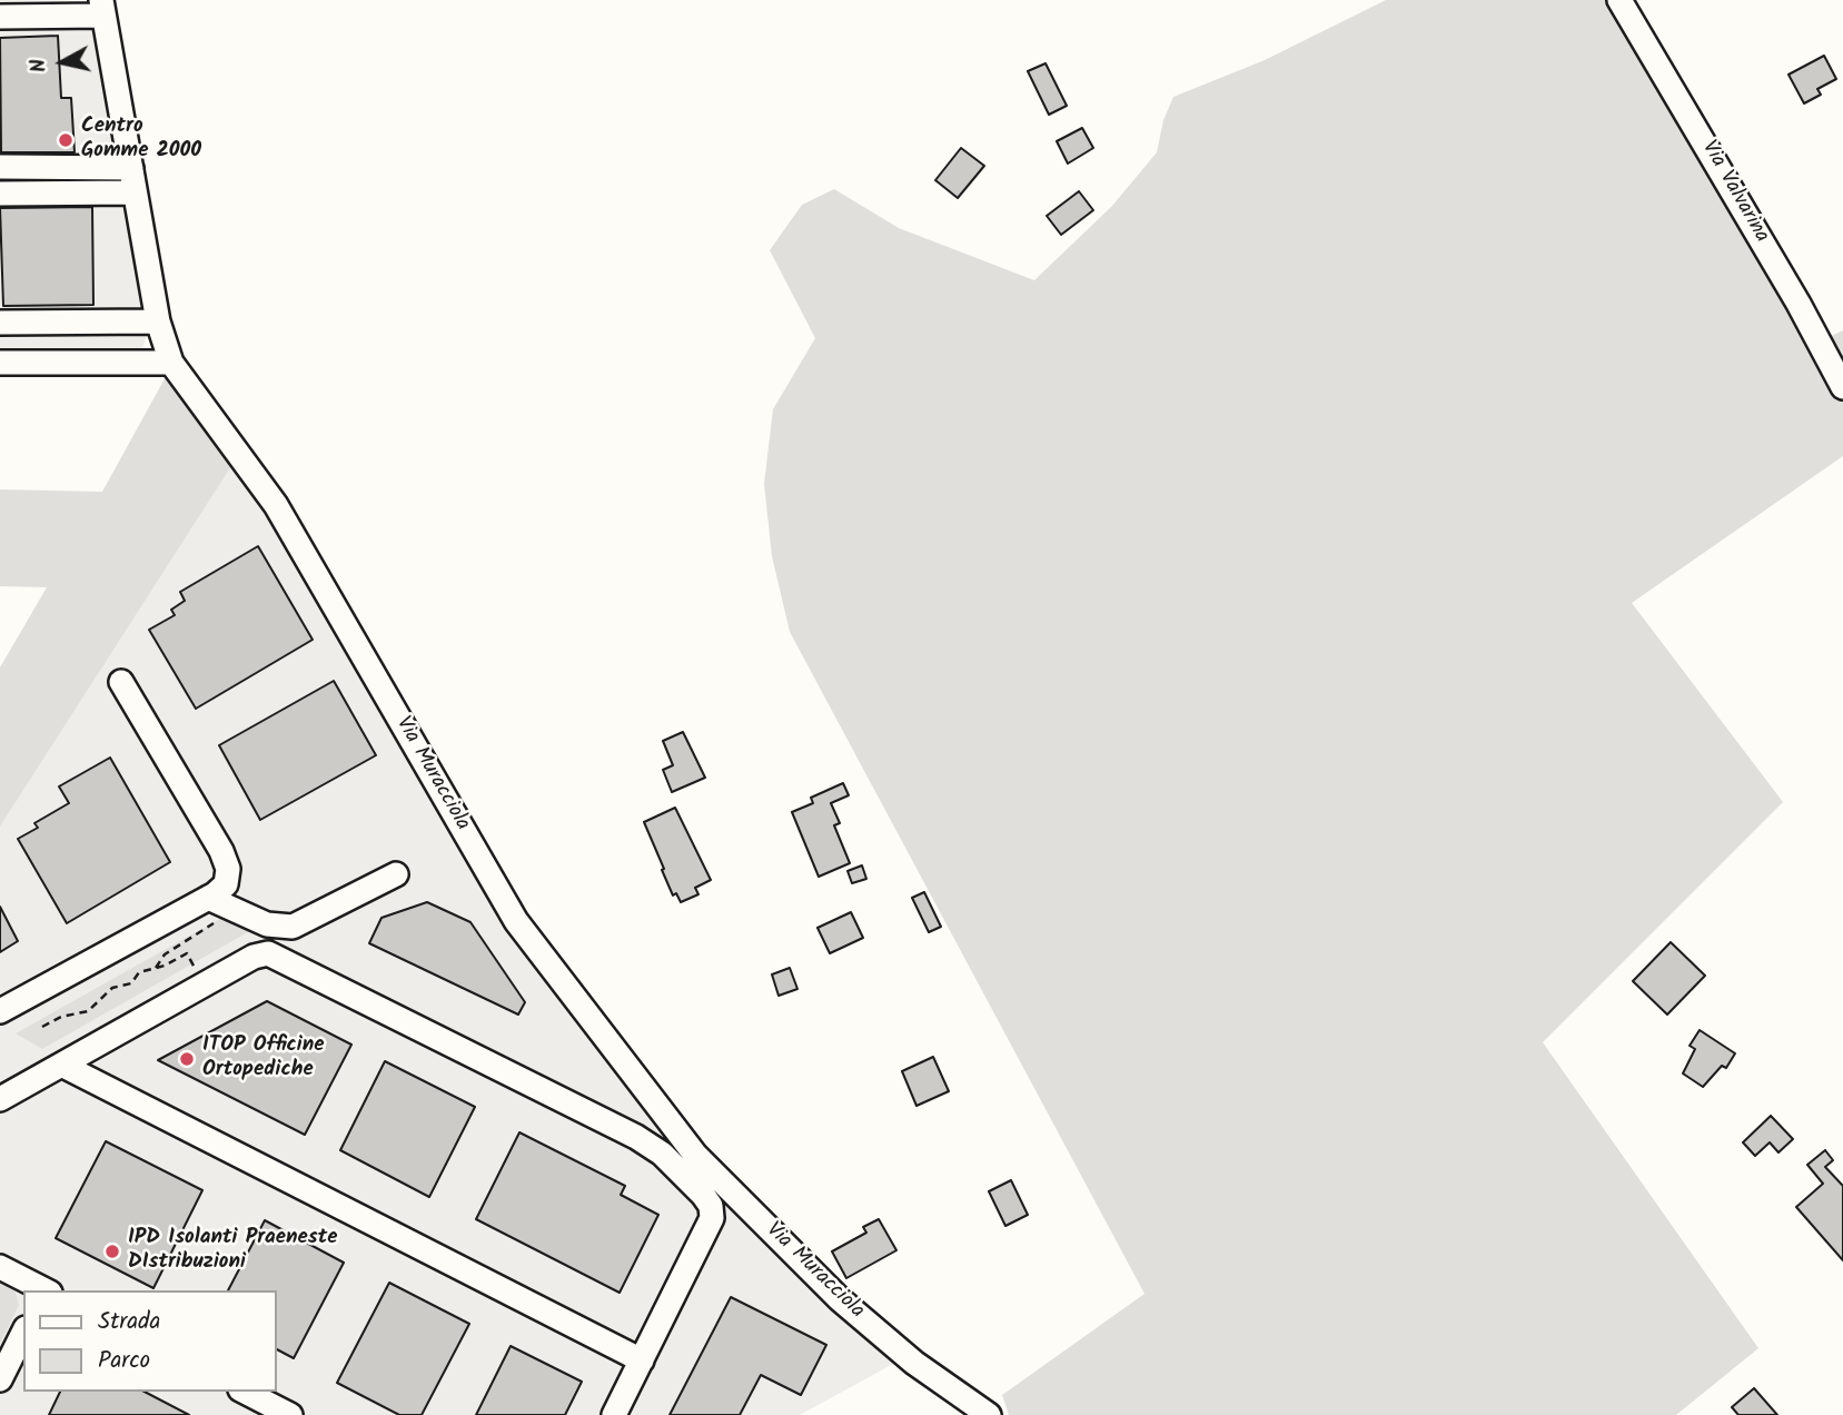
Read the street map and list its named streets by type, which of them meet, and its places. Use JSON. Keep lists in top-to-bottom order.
{
  "streets": {
    "street": ["Via Valvarina", "Via Muracciola"]
  },
  "places": ["Centro Gomme 2000", "ITOP Officine Ortopediche", "IPD Isolanti Praeneste DIstribuzioni"],
  "legend": ["Strada", "Parco"],
  "north": "left"
}
